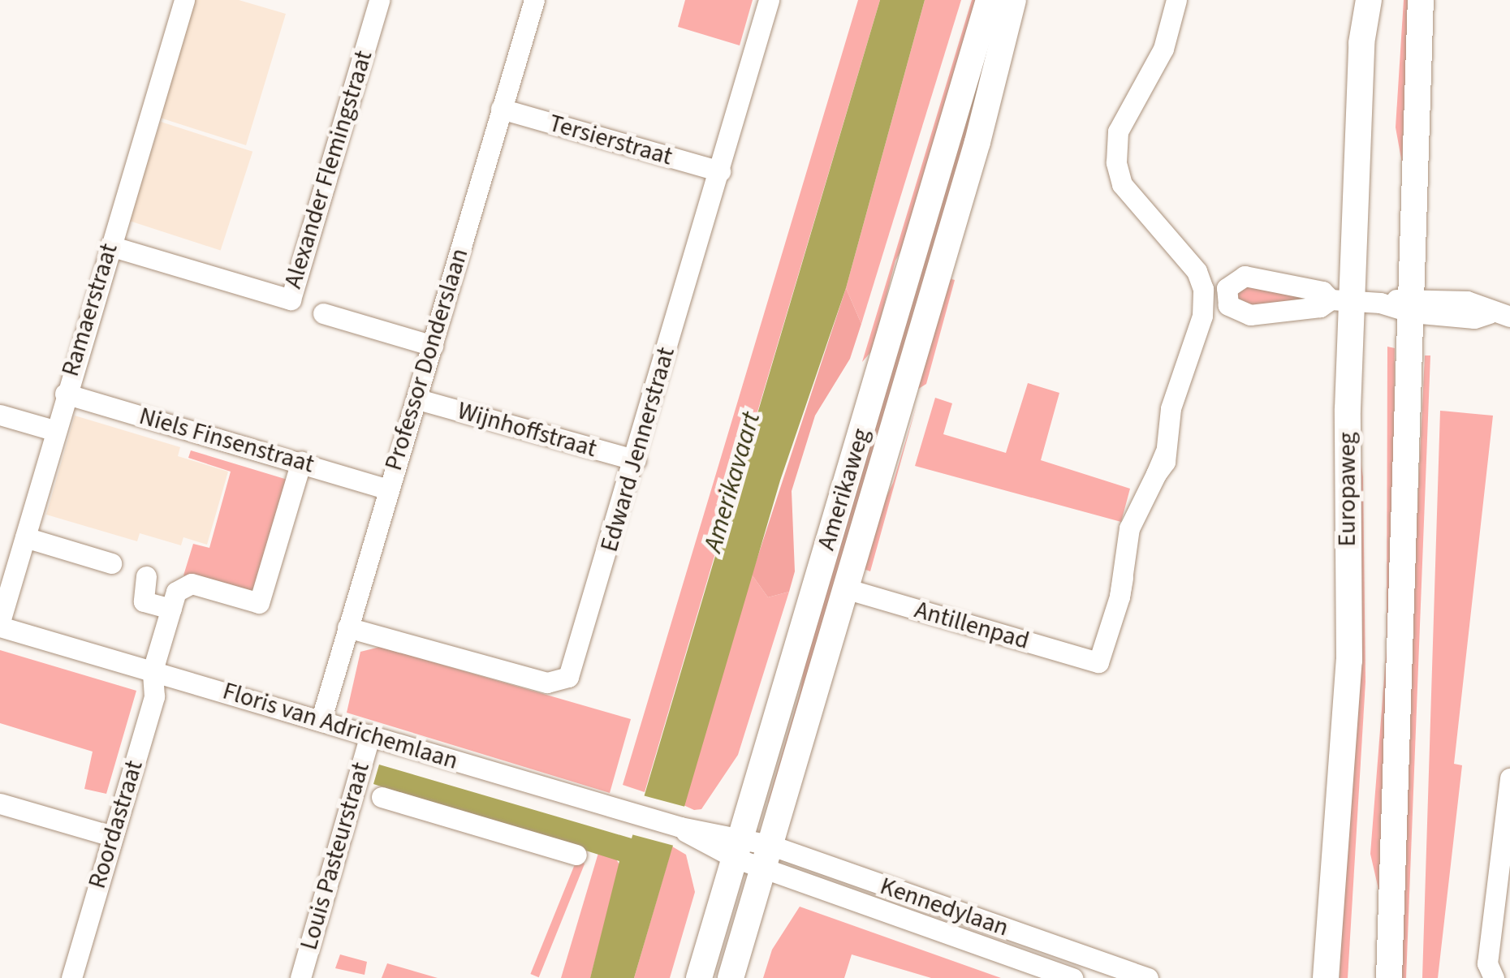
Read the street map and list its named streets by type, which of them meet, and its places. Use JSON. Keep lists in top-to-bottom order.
{
  "streets": {
    "main road": ["Amerikaweg", "Europaweg"],
    "street": [
      "Tersierstraat",
      "Alexander Flemingstraat",
      "Ramaerstraat",
      "Professor Donderslaan",
      "Wijnhoffstraat",
      "Niels Finsenstraat",
      "Edward Jennerstraat",
      "Antillenpad",
      "Floris van Adrichemlaan",
      "Roordastraat",
      "Louis Pasteurstraat",
      "Kennedylaan"
    ]
  },
  "crossings": [
    ["Tersierstraat", "Professor Donderslaan"],
    ["Tersierstraat", "Edward Jennerstraat"],
    ["Alexander Flemingstraat", "Ramaerstraat"],
    ["Alexander Flemingstraat", "Professor Donderslaan"],
    ["Ramaerstraat", "Niels Finsenstraat"],
    ["Ramaerstraat", "Floris van Adrichemlaan"],
    ["Professor Donderslaan", "Wijnhoffstraat"],
    ["Professor Donderslaan", "Niels Finsenstraat"],
    ["Professor Donderslaan", "Edward Jennerstraat"],
    ["Professor Donderslaan", "Floris van Adrichemlaan"],
    ["Wijnhoffstraat", "Edward Jennerstraat"],
    ["Amerikaweg", "Antillenpad"],
    ["Amerikaweg", "Floris van Adrichemlaan"],
    ["Amerikaweg", "Kennedylaan"],
    ["Floris van Adrichemlaan", "Roordastraat"],
    ["Floris van Adrichemlaan", "Louis Pasteurstraat"],
    ["Floris van Adrichemlaan", "Kennedylaan"]
  ],
  "water": ["Amerikavaart"]
}
